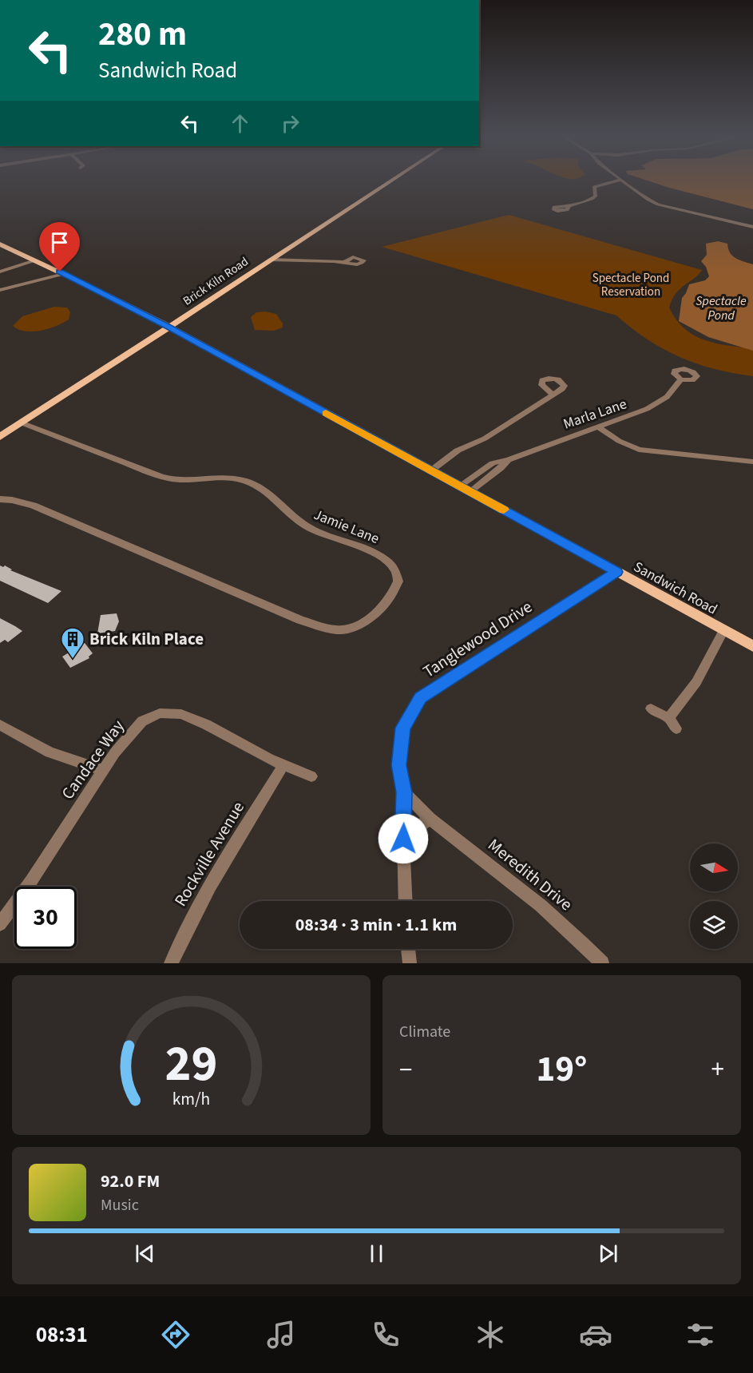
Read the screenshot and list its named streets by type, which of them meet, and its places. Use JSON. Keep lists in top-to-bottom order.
{
  "streets": {
    "main road": ["Brick Kiln Road", "Sandwich Road"],
    "street": [
      "Marla Lane",
      "Jamie Lane",
      "Tanglewood Drive",
      "Candace Way",
      "Rockville Avenue",
      "Meredith Drive"
    ]
  },
  "crossings": [
    ["Brick Kiln Road", "Jamie Lane"],
    ["Brick Kiln Road", "Sandwich Road"],
    ["Marla Lane", "Sandwich Road"],
    ["Sandwich Road", "Tanglewood Drive"],
    ["Tanglewood Drive", "Meredith Drive"],
    ["Candace Way", "Rockville Avenue"]
  ],
  "water": ["Spectacle Pond"],
  "parks": ["Spectacle Pond Reservation"],
  "places": {
    "building": ["Brick Kiln Place"]
  },
  "north": "right",
  "page": {
    "turn": ["280 m", "Sandwich Road"],
    "limit": "30",
    "trip": "08:34 · 3 min · 1.1 km",
    "tile": "Climate",
    "heat": ["−", "19°", "+"],
    "song": ["92.0 FM", "Music"],
    "tabs": "08:31",
    "gauge": ["29", "km/h"]
  }
}
